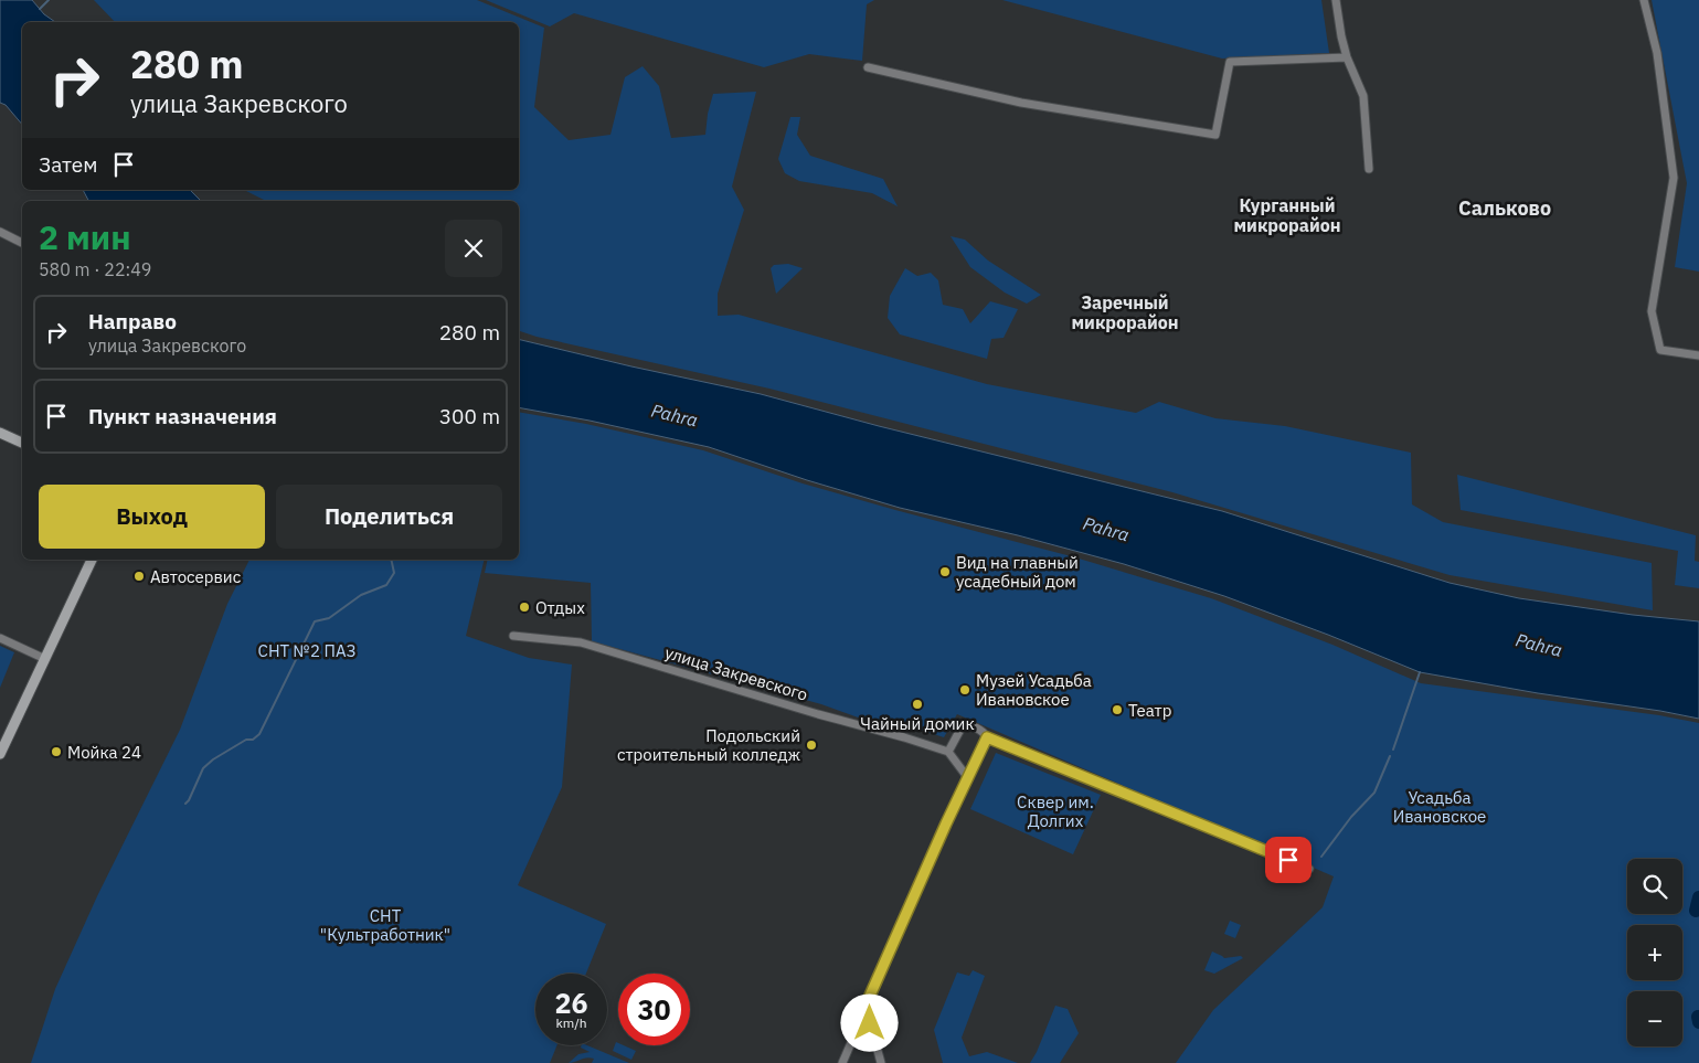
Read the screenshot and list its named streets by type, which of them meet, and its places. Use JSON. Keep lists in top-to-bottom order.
{
  "streets": {
    "street": ["улица Закревского"]
  },
  "districts": ["Курганный микрорайон", "Сальково", "Заречный микрорайон"],
  "water": ["Pahra"],
  "parks": [
    "СНТ №2 ПАЗ",
    "Усадьба Ивановское",
    "Сквер им. Долгих",
    "СНТ \"Культработник\""
  ],
  "places": [
    "Вид на главный усадебный дом",
    "Автосервис",
    "Отдых",
    "Музей Усадьба Ивановское",
    "Чайный домик",
    "Театр",
    "Подольский строительный колледж",
    "Мойка 24"
  ],
  "page": {
    "turn": ["280 m", "улица Закревского"],
    "then": "Затем",
    "heading": ["2 мин", "580 m · 22:49"],
    "list": [
      {
        "name": "Направо",
        "note": "улица Закревского",
        "value": "280 m"
      },
      {
        "name": "Пункт назначения",
        "value": "300 m"
      }
    ],
    "buttons": ["Выход", "Поделиться"],
    "map_buttons": ["+", "−"],
    "speed": "26 km/h",
    "limit": "30"
  }
}
